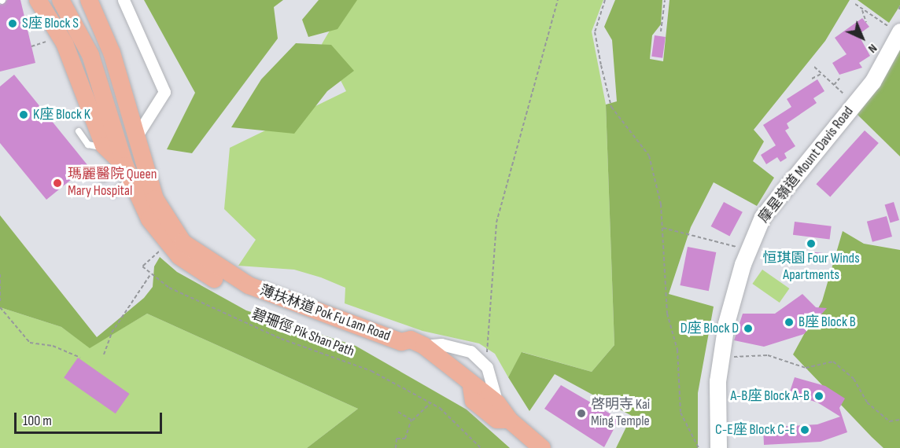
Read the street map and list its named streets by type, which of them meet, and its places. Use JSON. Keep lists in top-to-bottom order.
{
  "streets": {
    "main road": ["薄扶林道 Pok Fu Lam Road"],
    "street": ["摩星嶺道 Mount Davis Road"],
    "path": ["碧珊徑 Pik Shan Path"]
  },
  "places": [
    "S座 Block S",
    "K座 Block K",
    "瑪麗醫院 Queen Mary Hospital",
    "恒琪園 Four Winds Apartments",
    "B座 Block B",
    "D座 Block D",
    "A-B座 Block A-B",
    "啓明寺 Kai Ming Temple",
    "C-E座 Block C-E"
  ],
  "scale_bar": "100 m",
  "north": "bottom right"
}
